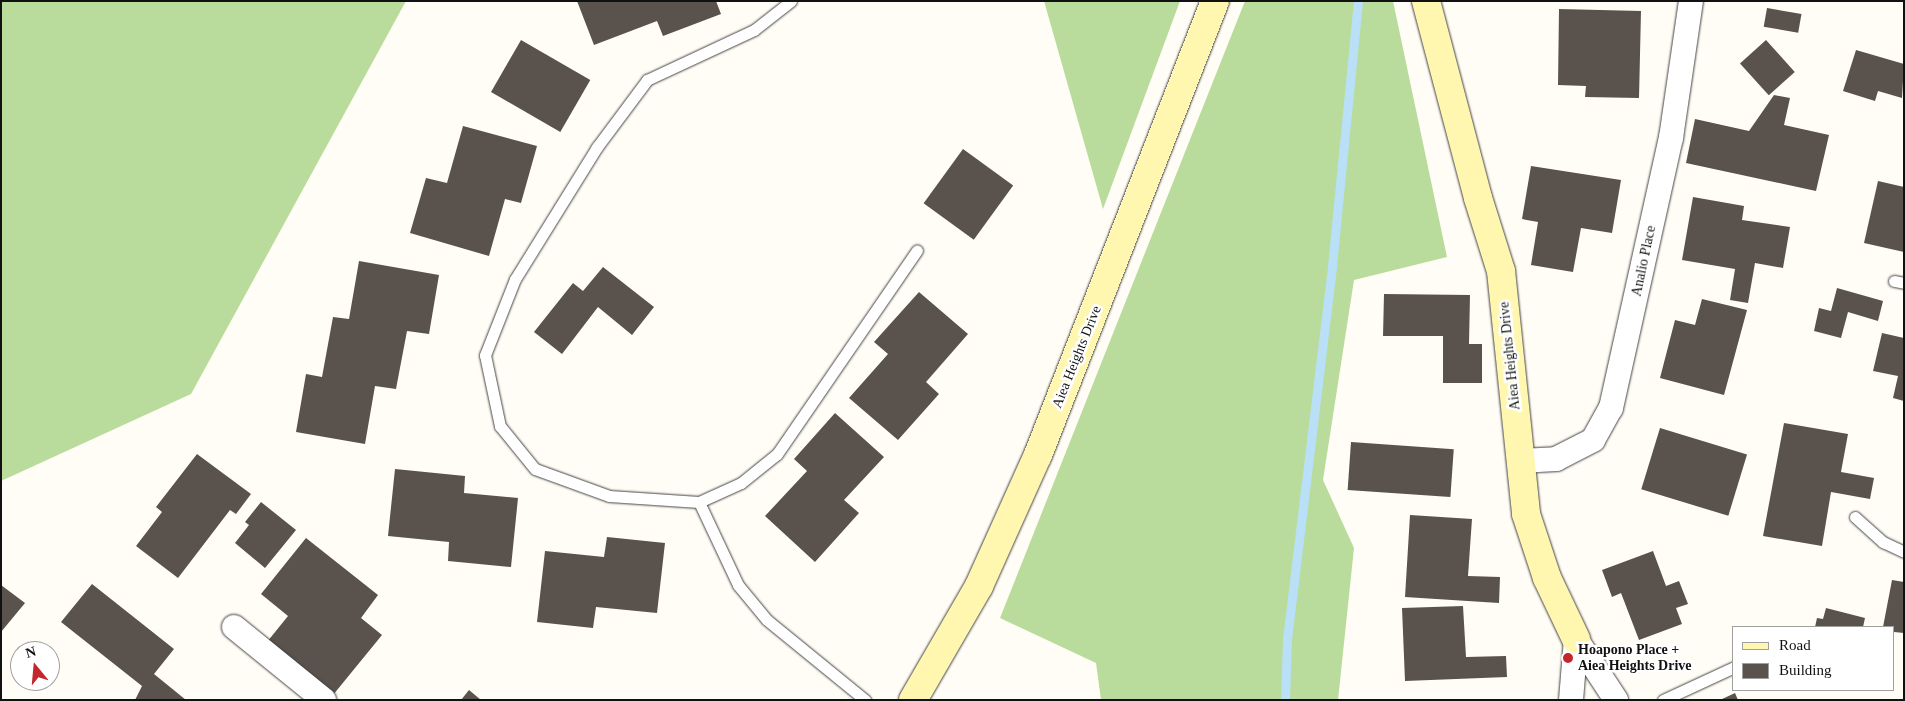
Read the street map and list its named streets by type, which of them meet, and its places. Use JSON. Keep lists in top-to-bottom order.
{
  "streets": {
    "street": ["Analio Place", "Aiea Heights Drive"]
  },
  "crossings": [
    ["Analio Place", "Aiea Heights Drive"]
  ],
  "places": ["Hoapono Place + Aiea Heights Drive"],
  "legend": ["Road", "Building"],
  "north": "top"
}
